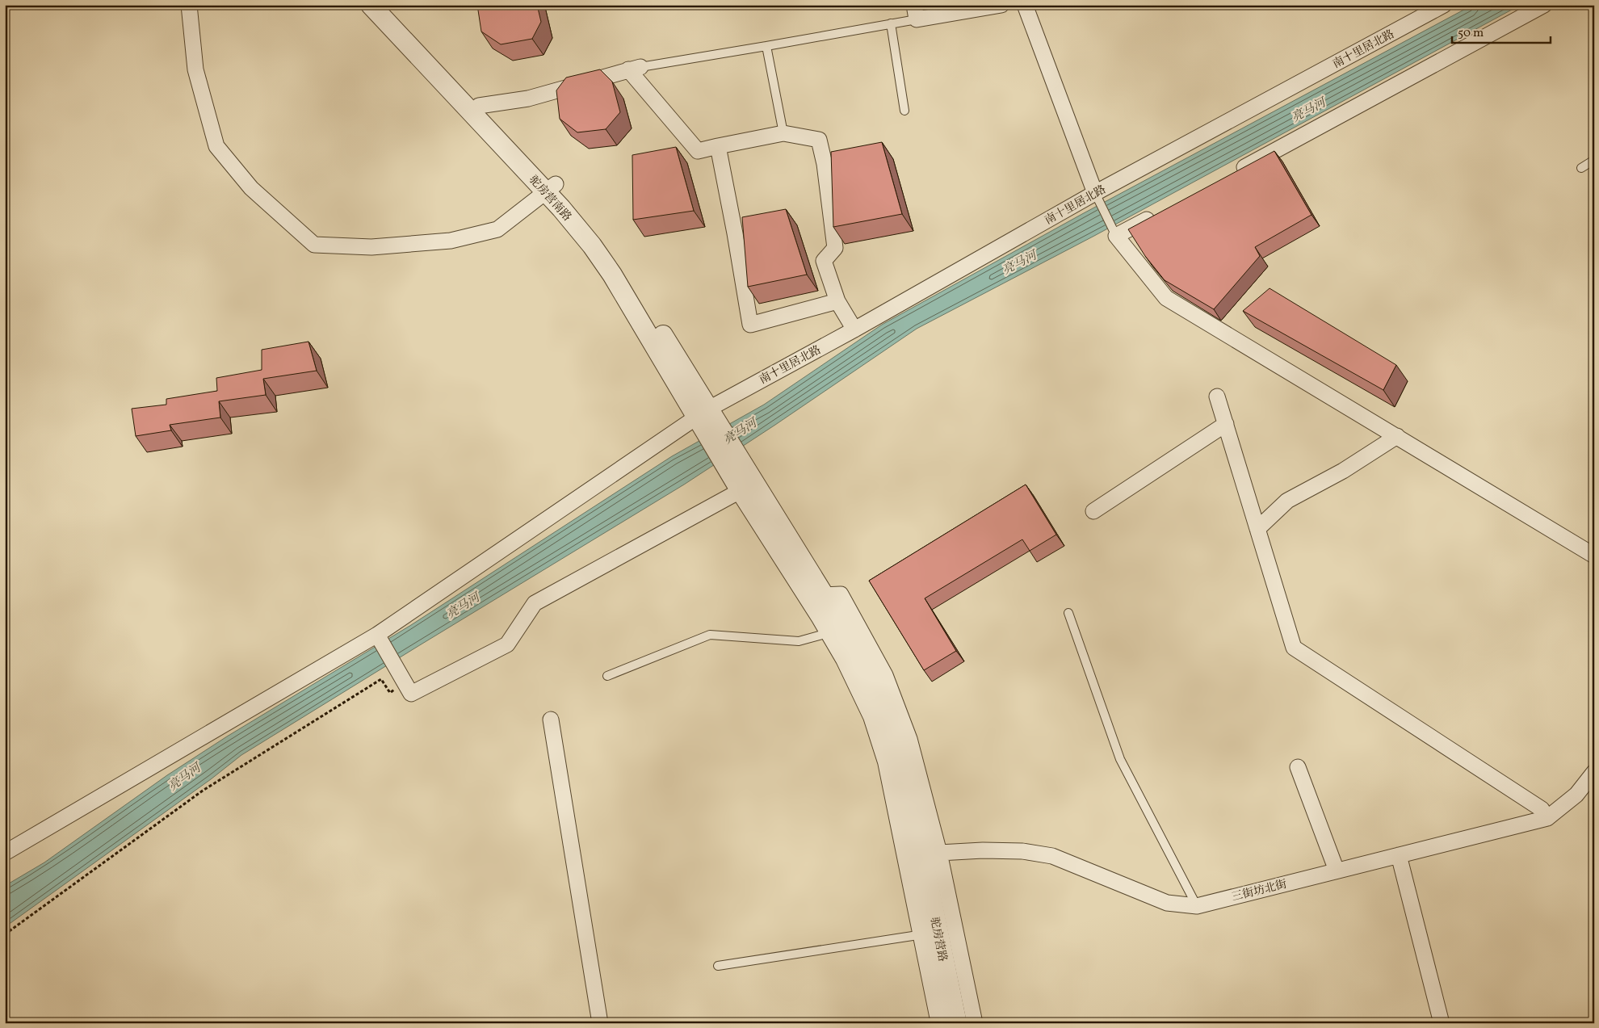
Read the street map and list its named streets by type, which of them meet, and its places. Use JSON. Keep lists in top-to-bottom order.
{
  "streets": {
    "street": [
      "南十里居北路",
      "驼房营南路",
      "三街坊北街",
      "驼房营路"
    ]
  },
  "crossings": [
    ["南十里居北路", "驼房营南路"],
    ["三街坊北街", "驼房营路"]
  ],
  "water": ["亮马河"],
  "scale_bar": "50 m"
}
